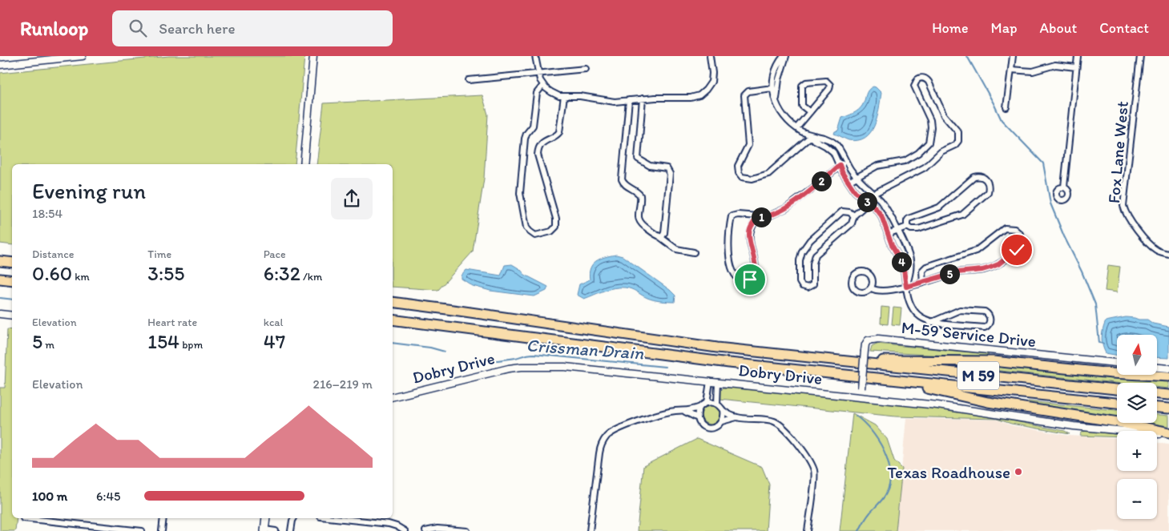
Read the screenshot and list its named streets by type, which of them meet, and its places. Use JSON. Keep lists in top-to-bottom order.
{
  "streets": {
    "highway": ["M 59"],
    "street": ["Fox Lane West", "M-59 Service Drive", "Dobry Drive"]
  },
  "crossings": [
    ["M-59 Service Drive", "Dobry Drive"]
  ],
  "water": ["Crissman Drain"],
  "places": ["Texas Roadhouse"],
  "north": "top",
  "page": {
    "header": "Runloop",
    "search": "Search here",
    "nav": [
      "Home",
      "Map",
      "About",
      "Contact"
    ],
    "heading": ["Evening run", "18:54"],
    "pins": [
      "2",
      "3",
      "1",
      "4",
      "5"
    ],
    "stats": [
      ["Distance", "0.60 km"],
      ["Time", "3:55"],
      ["Pace", "6:32 /km"],
      ["Elevation", "5 m"],
      ["Heart rate", "154 bpm"],
      ["kcal", "47"]
    ],
    "map_buttons": ["+", "−"],
    "chart": ["Elevation", "216–219 m"],
    "list": [
      {
        "name": "100 m",
        "note": "6:45"
      }
    ]
  }
}
